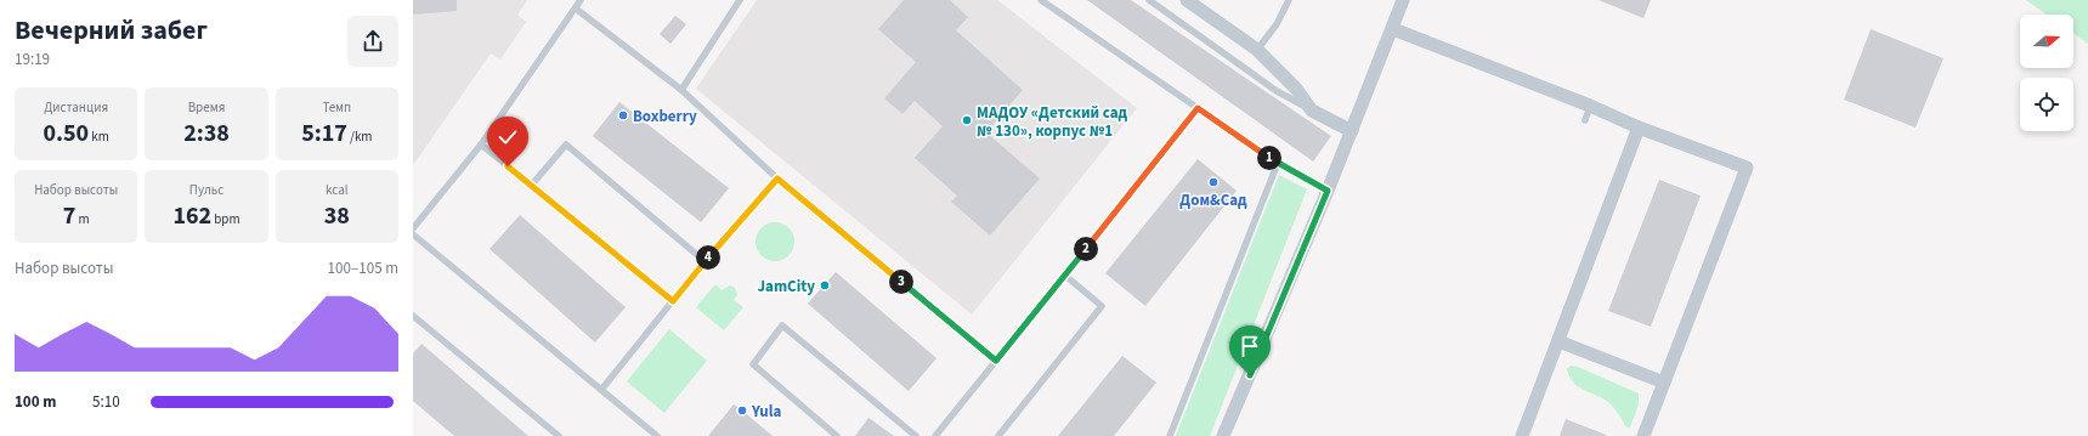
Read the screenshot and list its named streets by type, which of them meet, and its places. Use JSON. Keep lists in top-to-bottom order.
{
  "places": [
    "Boxberry",
    "МАДОУ «Детский сад № 130», корпус №1",
    "Дом&Сад",
    "JamCity",
    "Yula"
  ],
  "north": "right",
  "page": {
    "heading": ["Вечерний забег", "19:19"],
    "stats": [
      ["Дистанция", "0.50 km"],
      ["Время", "2:38"],
      ["Темп", "5:17 /km"],
      ["Набор высоты", "7 m"],
      ["Пульс", "162 bpm"],
      ["kcal", "38"]
    ],
    "pins": [
      "1",
      "2",
      "4",
      "3"
    ],
    "chart": ["Набор высоты", "100–105 m"],
    "list": [
      {
        "name": "100 m",
        "note": "5:10"
      }
    ]
  }
}
